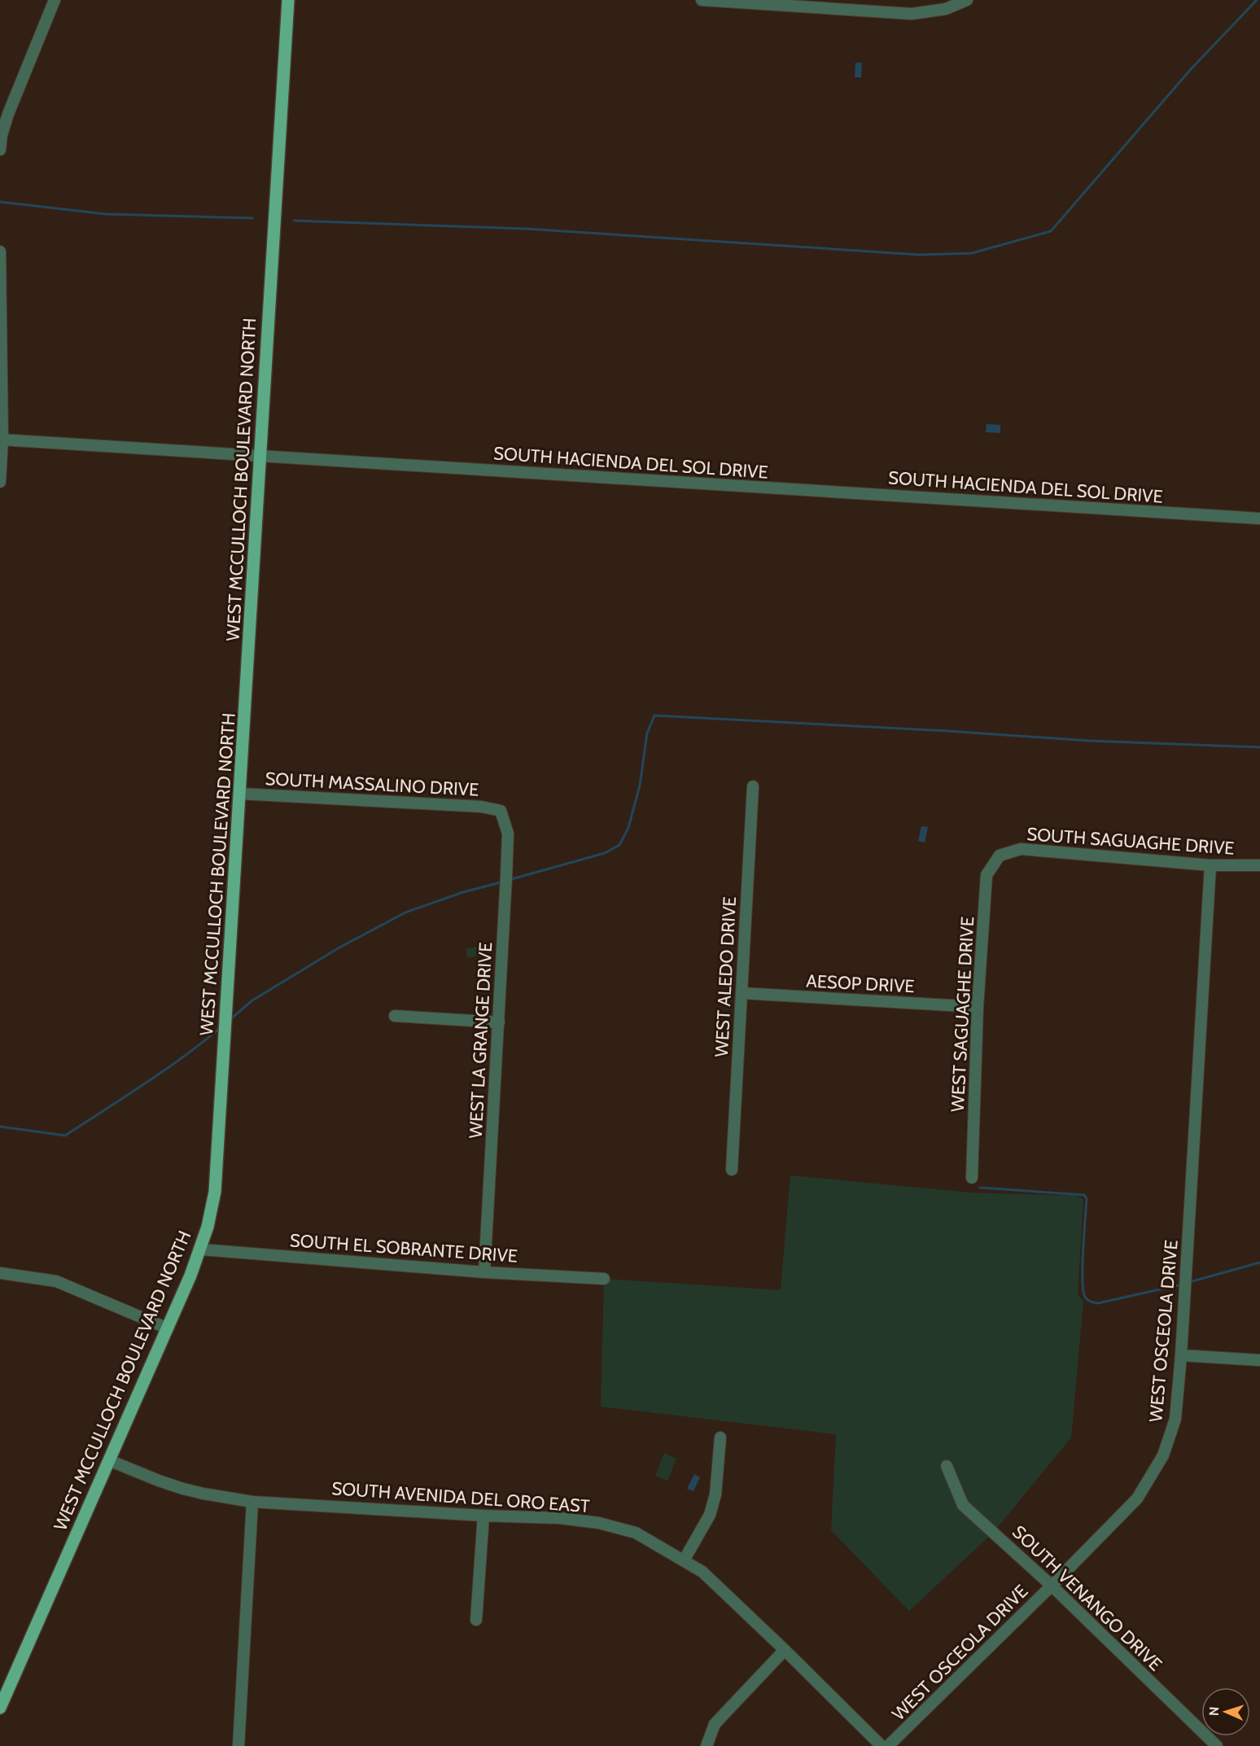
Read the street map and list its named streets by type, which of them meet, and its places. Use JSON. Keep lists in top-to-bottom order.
{
  "streets": {
    "main road": ["WEST MCCULLOCH BOULEVARD NORTH"],
    "street": [
      "SOUTH HACIENDA DEL SOL DRIVE",
      "SOUTH MASSALINO DRIVE",
      "SOUTH SAGUAGHE DRIVE",
      "WEST ALEDO DRIVE",
      "AESOP DRIVE",
      "WEST SAGUAGHE DRIVE",
      "WEST LA GRANGE DRIVE",
      "SOUTH EL SOBRANTE DRIVE",
      "WEST OSCEOLA DRIVE",
      "SOUTH AVENIDA DEL ORO EAST",
      "SOUTH VENANGO DRIVE"
    ]
  },
  "crossings": [
    ["SOUTH HACIENDA DEL SOL DRIVE", "WEST MCCULLOCH BOULEVARD NORTH"],
    ["WEST MCCULLOCH BOULEVARD NORTH", "SOUTH MASSALINO DRIVE"],
    ["WEST MCCULLOCH BOULEVARD NORTH", "SOUTH EL SOBRANTE DRIVE"],
    ["WEST MCCULLOCH BOULEVARD NORTH", "SOUTH AVENIDA DEL ORO EAST"],
    ["SOUTH MASSALINO DRIVE", "WEST LA GRANGE DRIVE"],
    ["SOUTH SAGUAGHE DRIVE", "WEST SAGUAGHE DRIVE"],
    ["SOUTH SAGUAGHE DRIVE", "WEST OSCEOLA DRIVE"],
    ["WEST ALEDO DRIVE", "AESOP DRIVE"],
    ["AESOP DRIVE", "WEST SAGUAGHE DRIVE"],
    ["WEST LA GRANGE DRIVE", "SOUTH EL SOBRANTE DRIVE"],
    ["WEST OSCEOLA DRIVE", "SOUTH VENANGO DRIVE"]
  ],
  "north": "left"
}
